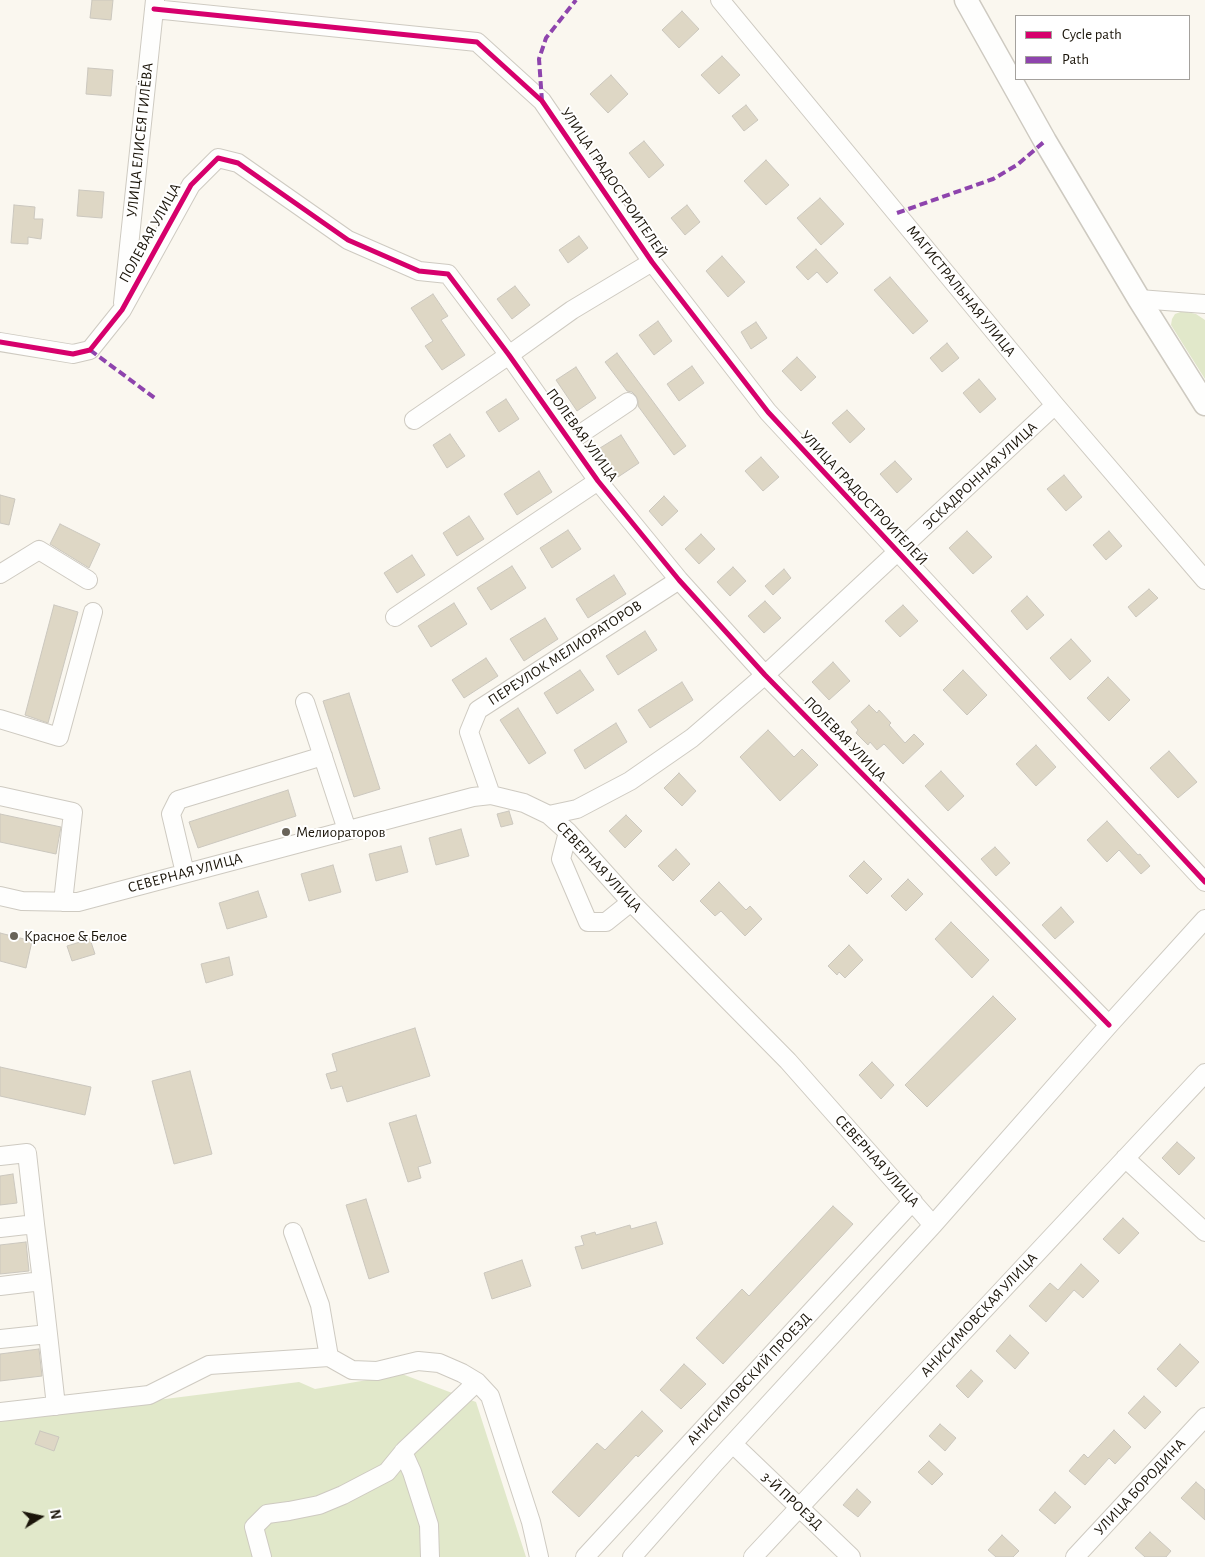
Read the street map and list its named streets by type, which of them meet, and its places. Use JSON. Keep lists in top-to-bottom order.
{
  "streets": {
    "street": [
      "УЛИЦА ЕЛИСЕЯ ГИЛЁВА",
      "УЛИЦА ГРАДОСТРОИТЕЛЕЙ",
      "ПОЛЕВАЯ УЛИЦА",
      "МАГИСТРАЛЬНАЯ УЛИЦА",
      "ЭСКАДРОННАЯ УЛИЦА",
      "ПЕРЕУЛОК МЕЛИОРАТОРОВ",
      "СЕВЕРНАЯ УЛИЦА",
      "АНИСИМОВСКАЯ УЛИЦА",
      "АНИСИМОВСКИЙ ПРОЕЗД",
      "УЛИЦА БОРОДИНА",
      "3-Й ПРОЕЗД"
    ]
  },
  "crossings": [
    ["УЛИЦА ЕЛИСЕЯ ГИЛЁВА", "УЛИЦА ГРАДОСТРОИТЕЛЕЙ"],
    ["УЛИЦА ЕЛИСЕЯ ГИЛЁВА", "ПОЛЕВАЯ УЛИЦА"],
    ["УЛИЦА ГРАДОСТРОИТЕЛЕЙ", "ЭСКАДРОННАЯ УЛИЦА"],
    ["ПОЛЕВАЯ УЛИЦА", "ЭСКАДРОННАЯ УЛИЦА"],
    ["ПОЛЕВАЯ УЛИЦА", "ПЕРЕУЛОК МЕЛИОРАТОРОВ"],
    ["МАГИСТРАЛЬНАЯ УЛИЦА", "ЭСКАДРОННАЯ УЛИЦА"],
    ["ЭСКАДРОННАЯ УЛИЦА", "СЕВЕРНАЯ УЛИЦА"],
    ["ПЕРЕУЛОК МЕЛИОРАТОРОВ", "СЕВЕРНАЯ УЛИЦА"],
    ["СЕВЕРНАЯ УЛИЦА", "АНИСИМОВСКИЙ ПРОЕЗД"],
    ["АНИСИМОВСКАЯ УЛИЦА", "3-Й ПРОЕЗД"]
  ],
  "places": ["Мелиораторов", "Красное & Белое"],
  "legend": ["Cycle path", "Path"],
  "north": "right"
}
